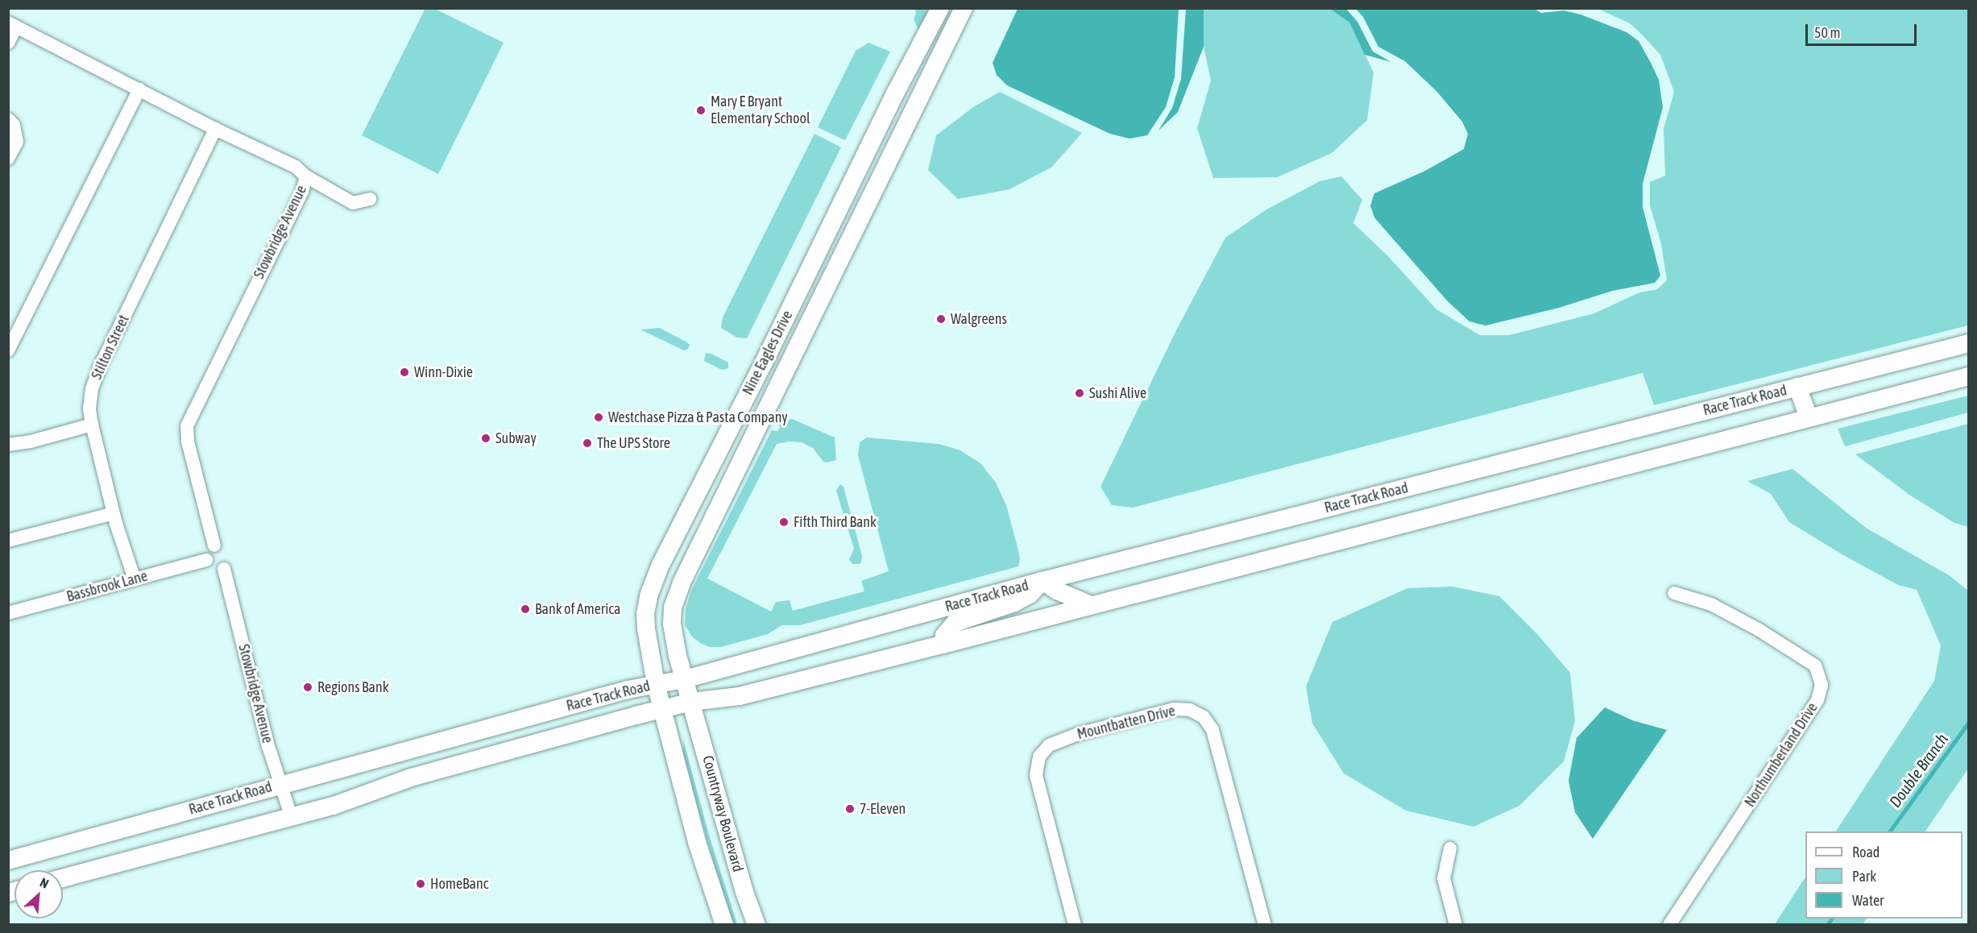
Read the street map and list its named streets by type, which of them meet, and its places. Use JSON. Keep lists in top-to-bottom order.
{
  "streets": {
    "main road": ["Nine Eagles Drive", "Race Track Road", "Countryway Boulevard"],
    "street": [
      "Stowbridge Avenue",
      "Stilton Street",
      "Bassbrook Lane",
      "Mountbatten Drive",
      "Northumberland Drive"
    ]
  },
  "crossings": [
    ["Stowbridge Avenue", "Stilton Street"],
    ["Stowbridge Avenue", "Race Track Road"],
    ["Stilton Street", "Bassbrook Lane"],
    ["Nine Eagles Drive", "Race Track Road"],
    ["Nine Eagles Drive", "Countryway Boulevard"],
    ["Race Track Road", "Countryway Boulevard"]
  ],
  "water": ["Double Branch"],
  "places": [
    "Mary E Bryant Elementary School",
    "Walgreens",
    "Winn-Dixie",
    "Sushi Alive",
    "Westchase Pizza & Pasta Company",
    "Subway",
    "The UPS Store",
    "Fifth Third Bank",
    "Bank of America",
    "Regions Bank",
    "7-Eleven",
    "HomeBanc"
  ],
  "legend": ["Road", "Park", "Water"],
  "scale_bar": "50 m",
  "north": "top right"
}
